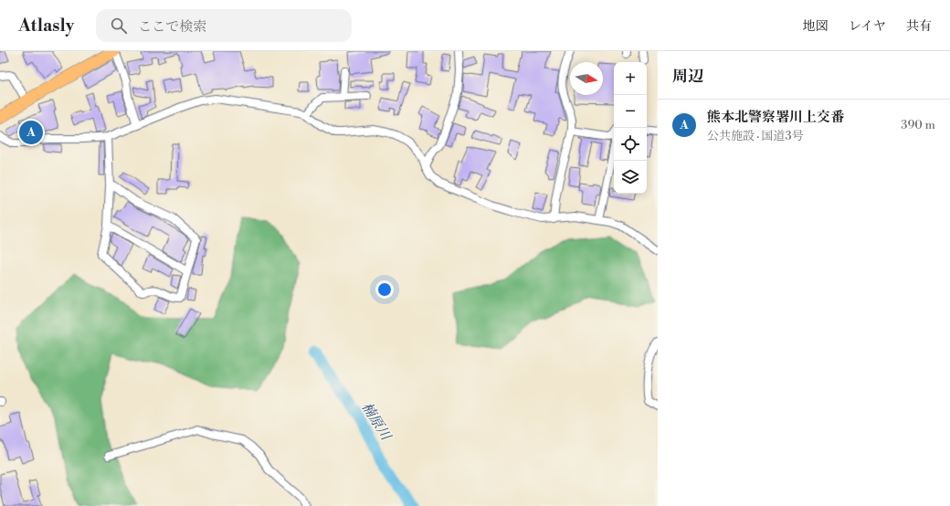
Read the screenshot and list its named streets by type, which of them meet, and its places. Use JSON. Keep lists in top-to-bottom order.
{
  "water": ["楠原川"],
  "north": "right",
  "page": {
    "header": "Atlasly",
    "search": "ここで検索",
    "nav": ["地図", "レイヤ", "共有"],
    "heading": "周辺",
    "map_buttons": ["+", "−"],
    "list": [
      {
        "mark": "A",
        "name": "熊本北警察署川上交番",
        "note": "公共施設 · 国道3号",
        "value": "390 m"
      }
    ],
    "pins": "A"
  }
}
